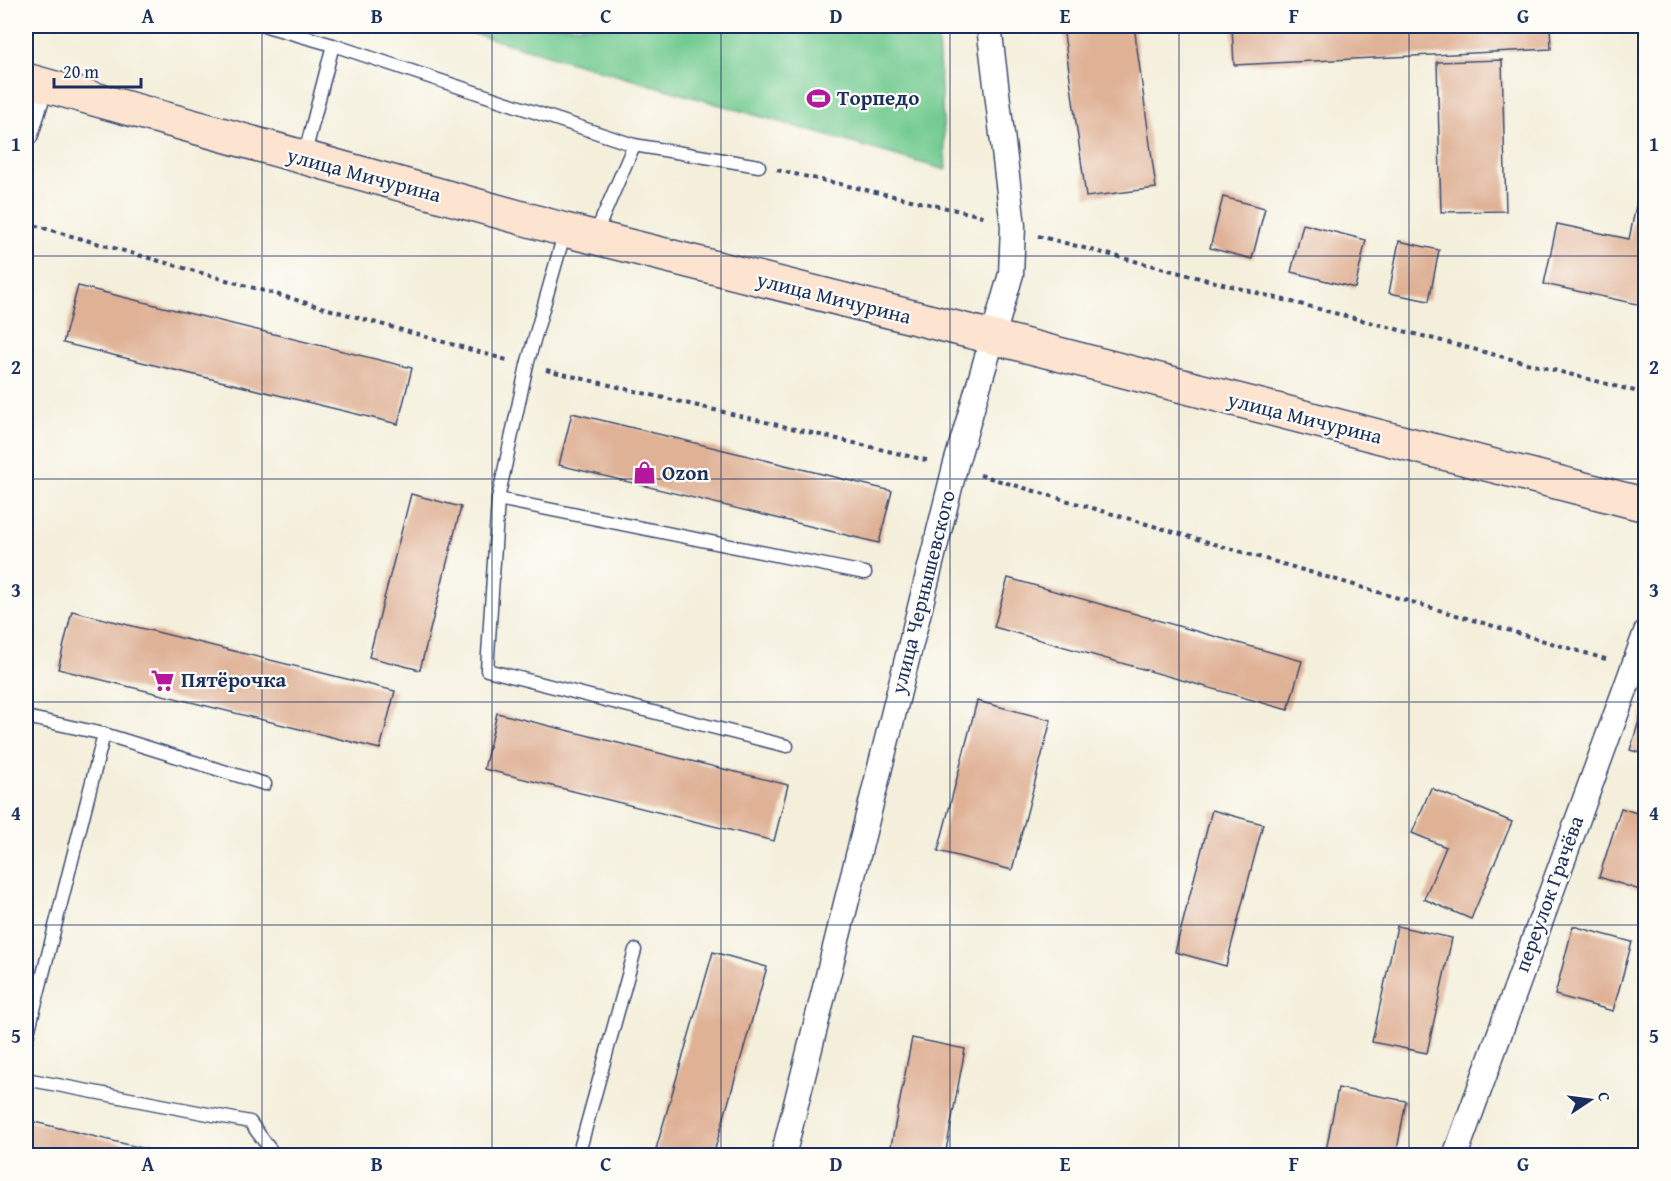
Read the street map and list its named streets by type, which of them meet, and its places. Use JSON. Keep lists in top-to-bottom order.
{
  "streets": {
    "main road": ["улица Мичурина"],
    "street": ["улица Чернышевского", "переулок Грачёва"]
  },
  "crossings": [
    ["улица Мичурина", "улица Чернышевского"]
  ],
  "places": {
    "sports": ["Торпедо"],
    "shop": ["Ozon"],
    "supermarket": ["Пятёрочка"]
  },
  "scale_bar": "20 m",
  "north": "right",
  "grid": {
    "columns": [
      "A",
      "B",
      "C",
      "D",
      "E",
      "F",
      "G"
    ],
    "rows": [
      "1",
      "2",
      "3",
      "4",
      "5"
    ]
  }
}
